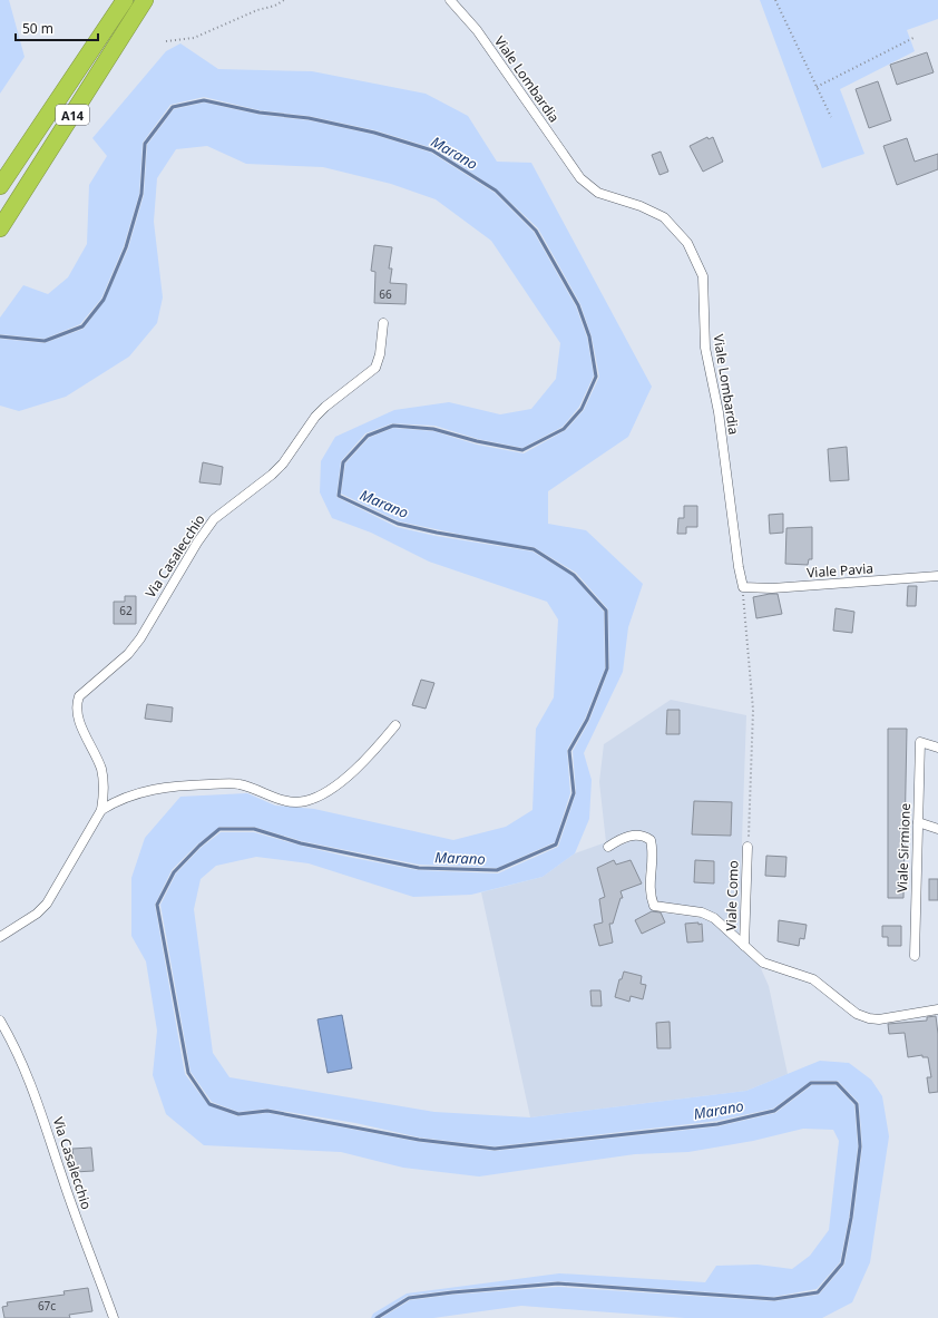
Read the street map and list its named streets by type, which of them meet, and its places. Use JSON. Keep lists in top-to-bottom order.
{
  "streets": {
    "highway": ["A14"],
    "street": [
      "Viale Lombardia",
      "Via Casalecchio",
      "Viale Pavia",
      "Viale Sirmione",
      "Viale Como"
    ]
  },
  "crossings": [
    ["Viale Lombardia", "Viale Pavia"]
  ],
  "water": ["Marano"],
  "house_numbers": ["66", "62", "67c"],
  "scale_bar": "50 m"
}
